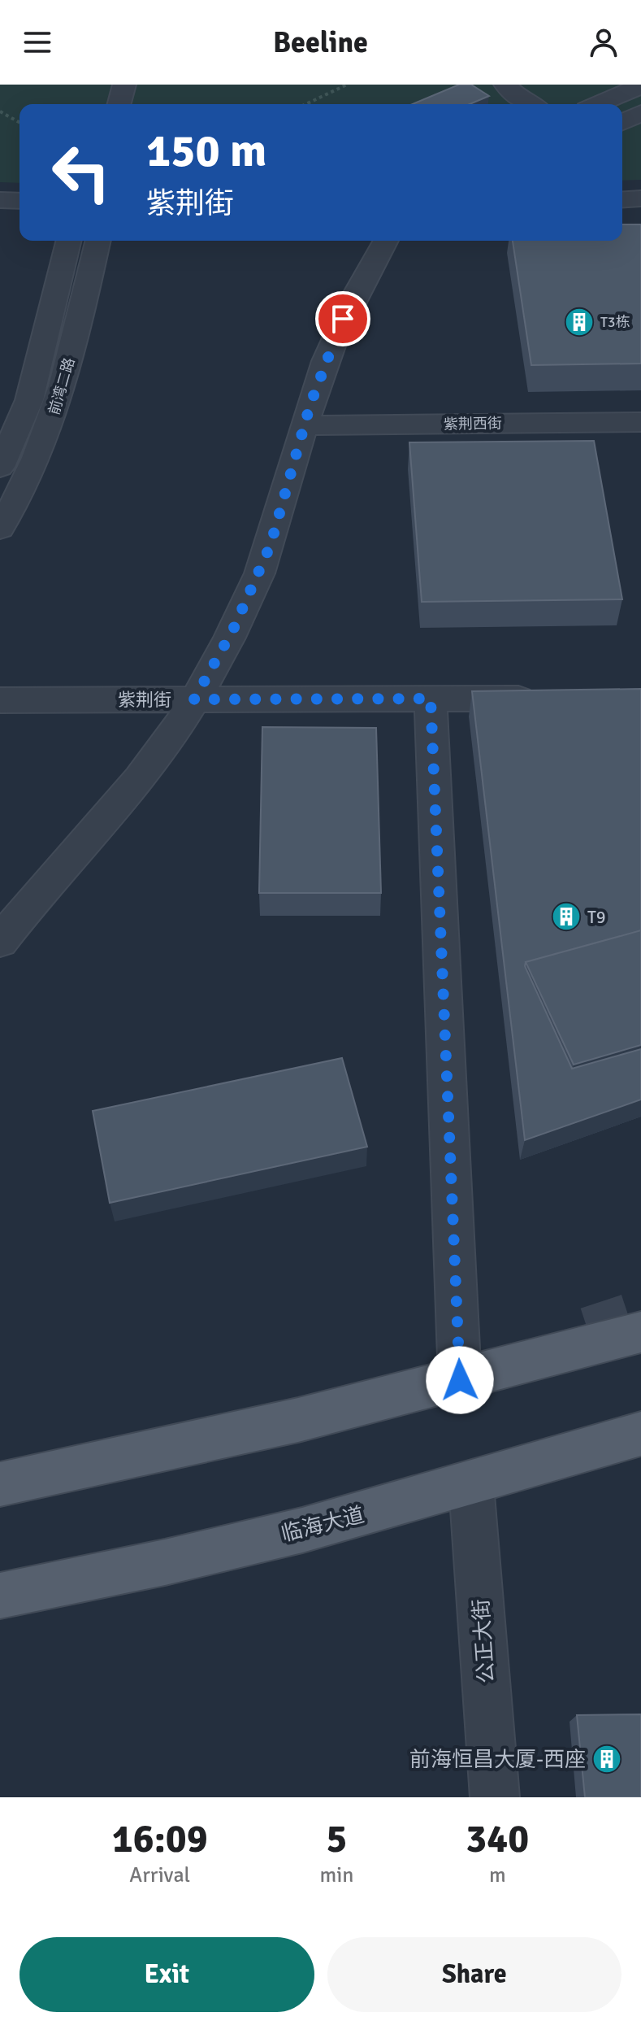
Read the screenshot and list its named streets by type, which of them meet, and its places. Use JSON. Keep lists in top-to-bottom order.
{
  "streets": {
    "main road": ["临海大道"],
    "street": [
      "前湾二路",
      "紫荆西街",
      "紫荆街",
      "公正大街"
    ]
  },
  "crossings": [
    ["临海大道", "公正大街"]
  ],
  "places": {
    "building": ["T3栋", "T9", "前海恒昌大厦-西座"]
  },
  "page": {
    "header": "Beeline",
    "turn": ["150 m", "紫荆街"],
    "eta": [
      "16:09",
      "Arrival",
      "5",
      "min",
      "340",
      "m"
    ],
    "buttons": ["Exit", "Share"]
  }
}
